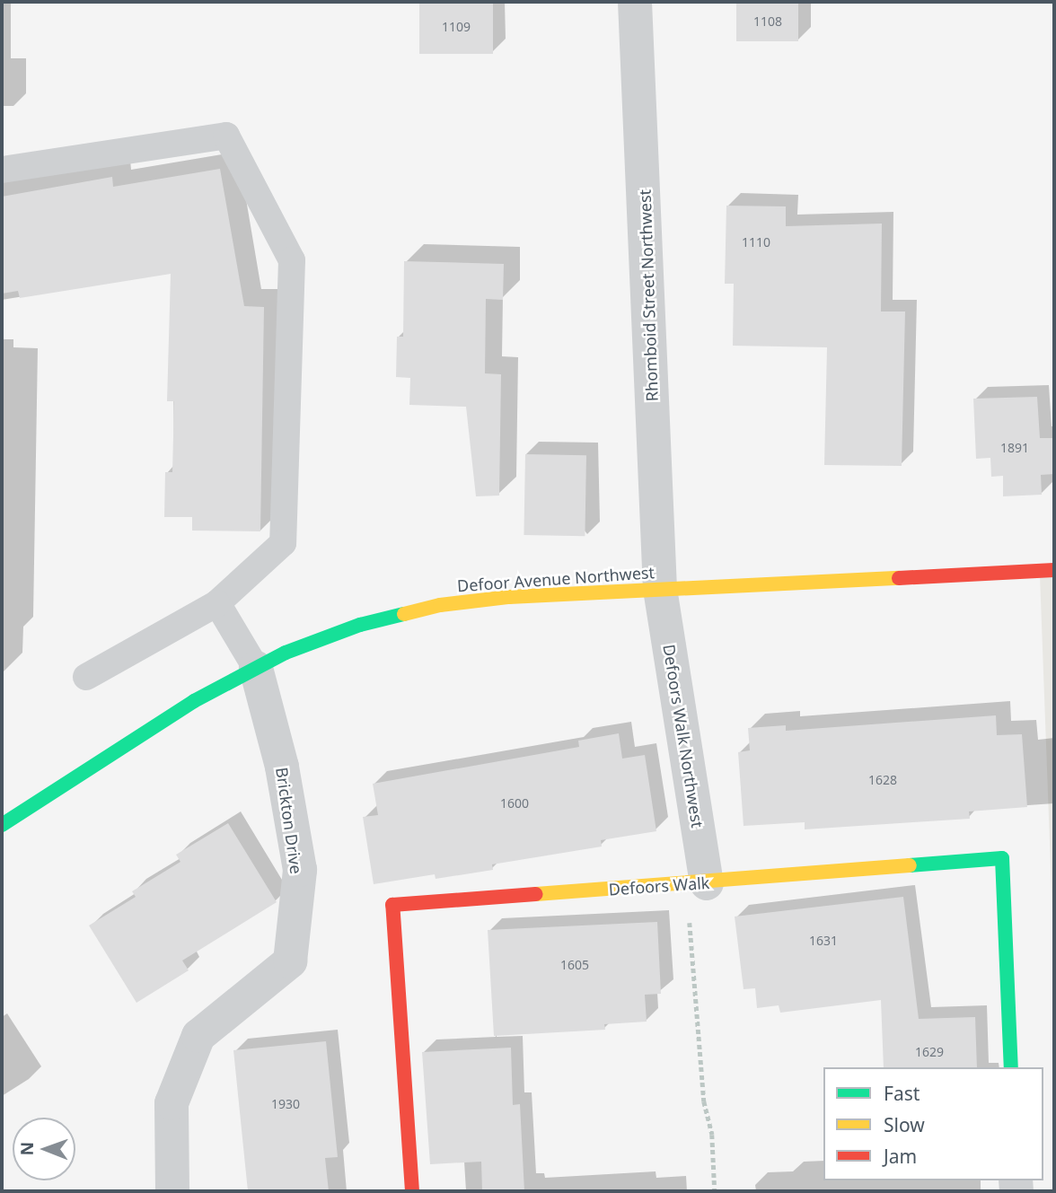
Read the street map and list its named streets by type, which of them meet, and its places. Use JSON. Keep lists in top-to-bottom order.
{
  "streets": {
    "street": [
      "Rhomboid Street Northwest",
      "Defoor Avenue Northwest",
      "Defoors Walk Northwest",
      "Brickton Drive",
      "Defoors Walk"
    ]
  },
  "crossings": [
    ["Rhomboid Street Northwest", "Defoor Avenue Northwest"],
    ["Rhomboid Street Northwest", "Defoors Walk Northwest"],
    ["Defoor Avenue Northwest", "Defoors Walk Northwest"],
    ["Defoor Avenue Northwest", "Brickton Drive"],
    ["Defoors Walk Northwest", "Defoors Walk"]
  ],
  "house_numbers": [
    "1108",
    "1109",
    "1110",
    "1891",
    "1628",
    "1600",
    "1631",
    "1605",
    "1629",
    "1930"
  ],
  "legend": ["Fast", "Slow", "Jam"],
  "north": "left"
}
